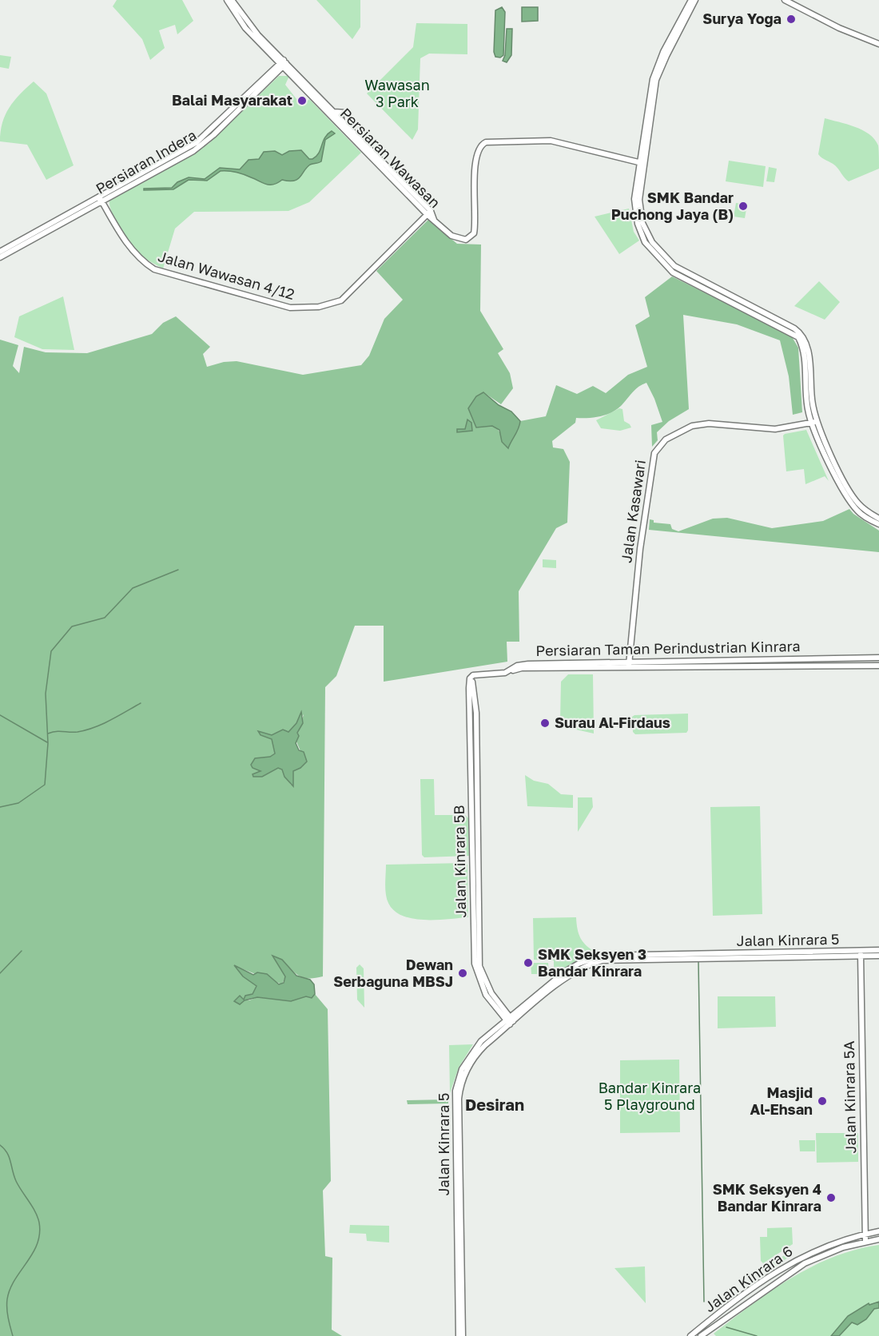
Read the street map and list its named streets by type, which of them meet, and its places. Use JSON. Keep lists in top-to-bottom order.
{
  "streets": {
    "main road": [
      "Persiaran Wawasan",
      "Persiaran Indera",
      "Jalan Wawasan 4/12",
      "Jalan Kasawari",
      "Persiaran Taman Perindustrian Kinrara",
      "Jalan Kinrara 5B",
      "Jalan Kinrara 5",
      "Jalan Kinrara 5A",
      "Jalan Kinrara 6"
    ]
  },
  "crossings": [
    ["Persiaran Wawasan", "Persiaran Indera"],
    ["Persiaran Wawasan", "Jalan Wawasan 4/12"],
    ["Jalan Kasawari", "Persiaran Taman Perindustrian Kinrara"],
    ["Persiaran Taman Perindustrian Kinrara", "Jalan Kinrara 5B"],
    ["Jalan Kinrara 5B", "Jalan Kinrara 5"],
    ["Jalan Kinrara 5", "Jalan Kinrara 5A"],
    ["Jalan Kinrara 5A", "Jalan Kinrara 6"]
  ],
  "districts": ["Desiran"],
  "parks": ["Wawasan 3 Park", "Bandar Kinrara 5 Playground"],
  "places": [
    "Surya Yoga",
    "Balai Masyarakat",
    "SMK Bandar Puchong Jaya (B)",
    "Surau Al-Firdaus",
    "SMK Seksyen 3 Bandar Kinrara",
    "Dewan Serbaguna MBSJ",
    "Masjid Al-Ehsan",
    "SMK Seksyen 4 Bandar Kinrara"
  ]
}
